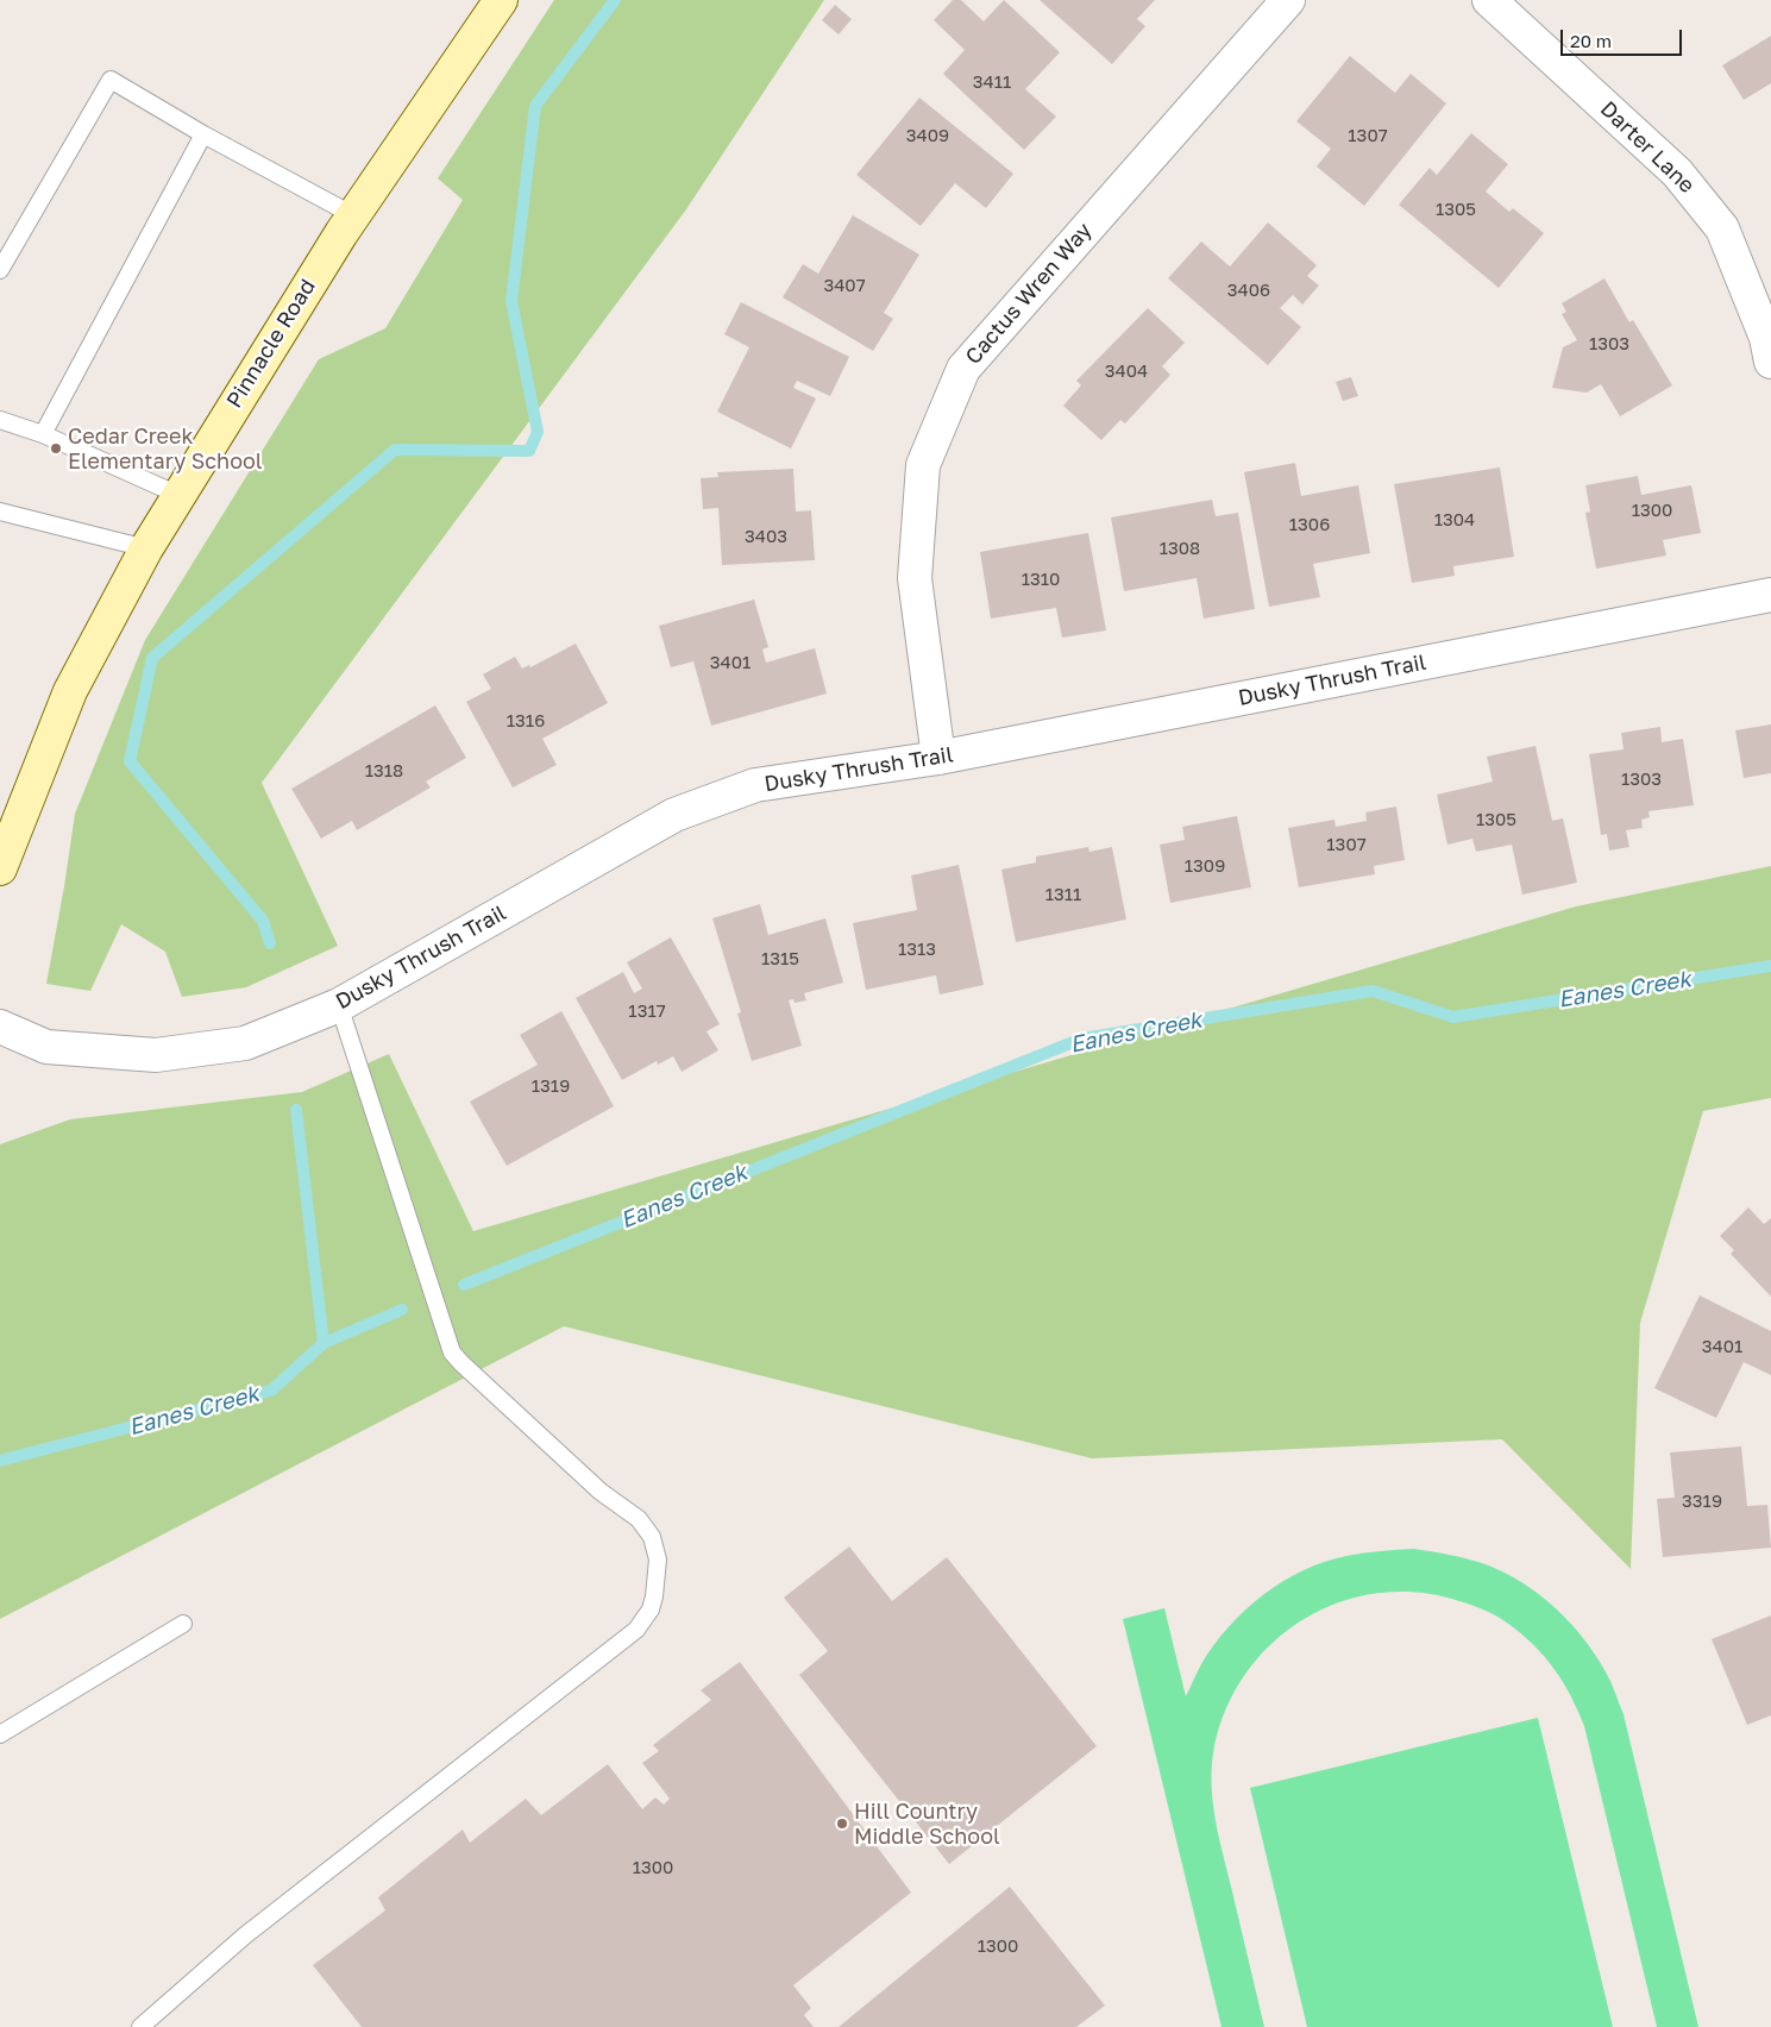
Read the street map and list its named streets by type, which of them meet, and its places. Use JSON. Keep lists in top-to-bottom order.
{
  "streets": {
    "street": [
      "Darter Lane",
      "Cactus Wren Way",
      "Pinnacle Road",
      "Dusky Thrush Trail"
    ]
  },
  "crossings": [
    ["Cactus Wren Way", "Dusky Thrush Trail"]
  ],
  "water": ["Eanes Creek"],
  "places": ["Cedar Creek Elementary School", "Hill Country Middle School"],
  "house_numbers": [
    "3411",
    "3409",
    "1307",
    "1305",
    "3407",
    "3406",
    "1303",
    "3404",
    "1300",
    "1304",
    "1306",
    "3403",
    "1308",
    "1310",
    "3401",
    "1316",
    "1318",
    "1303",
    "1305",
    "1307",
    "1309",
    "1311",
    "1313",
    "1315",
    "1317",
    "1319",
    "3401",
    "3319",
    "1300",
    "1300"
  ],
  "scale_bar": "20 m"
}
